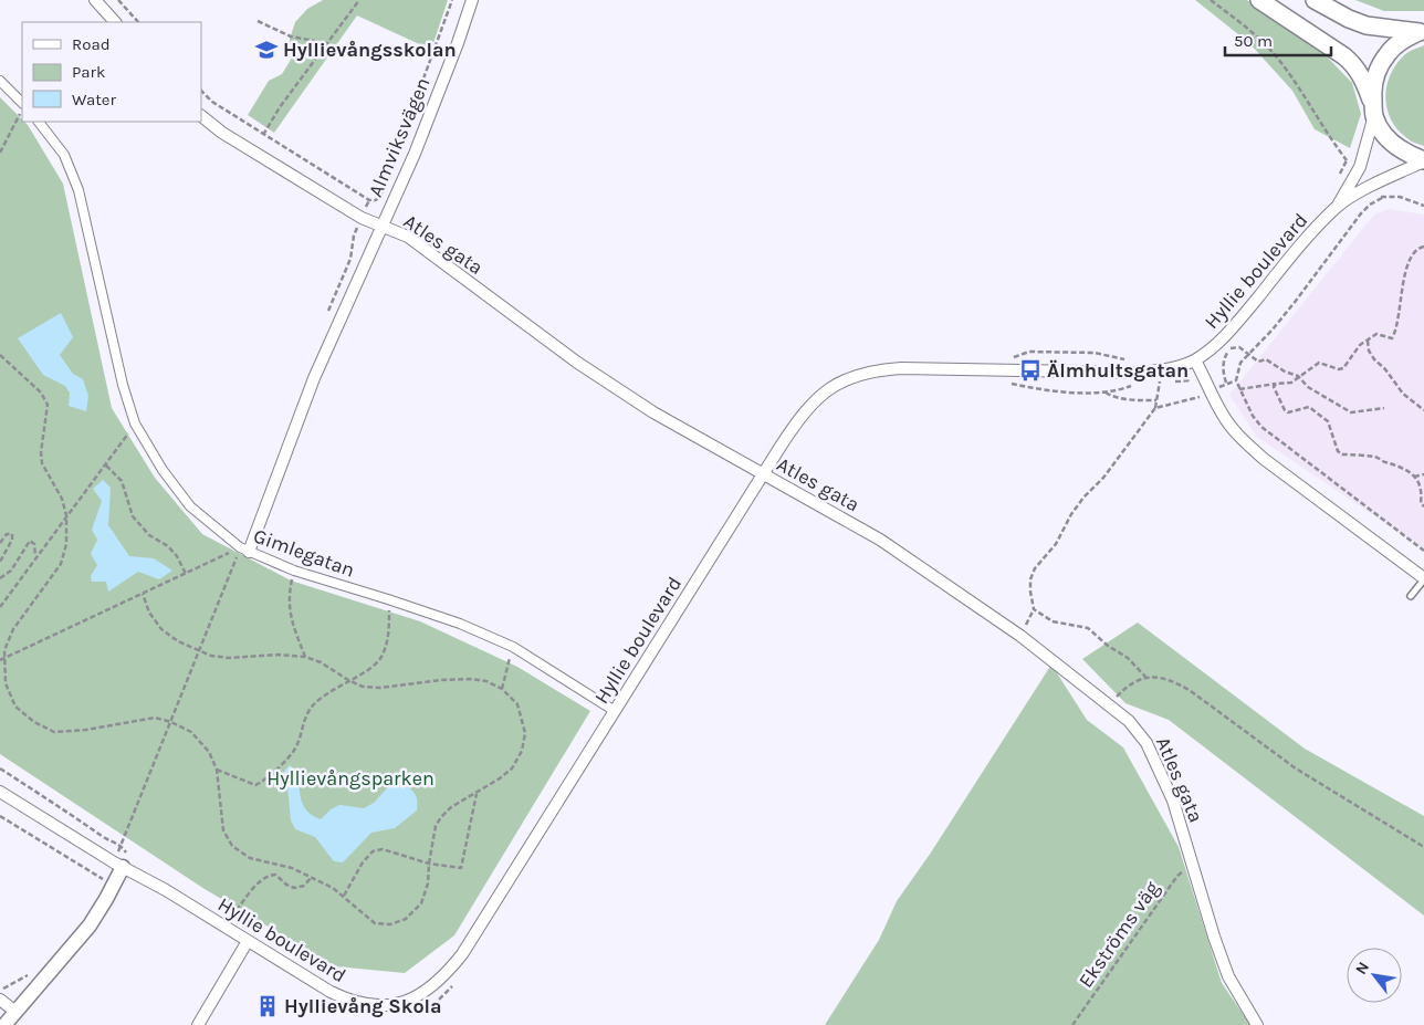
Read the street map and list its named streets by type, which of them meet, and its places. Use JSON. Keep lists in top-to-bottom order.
{
  "streets": {
    "street": [
      "Almviksvägen",
      "Atles gata",
      "Hyllie boulevard",
      "Gimlegatan"
    ],
    "path": ["Ekströms väg"]
  },
  "crossings": [
    ["Almviksvägen", "Atles gata"],
    ["Almviksvägen", "Gimlegatan"],
    ["Atles gata", "Hyllie boulevard"],
    ["Atles gata", "Ekströms väg"],
    ["Hyllie boulevard", "Gimlegatan"]
  ],
  "parks": ["Hyllievångsparken"],
  "places": {
    "school or university": ["Hyllievångsskolan"],
    "bus stop": ["Älmhultsgatan"],
    "building": ["Hyllievång Skola"]
  },
  "legend": ["Road", "Park", "Water"],
  "scale_bar": "50 m",
  "north": "top left"
}
